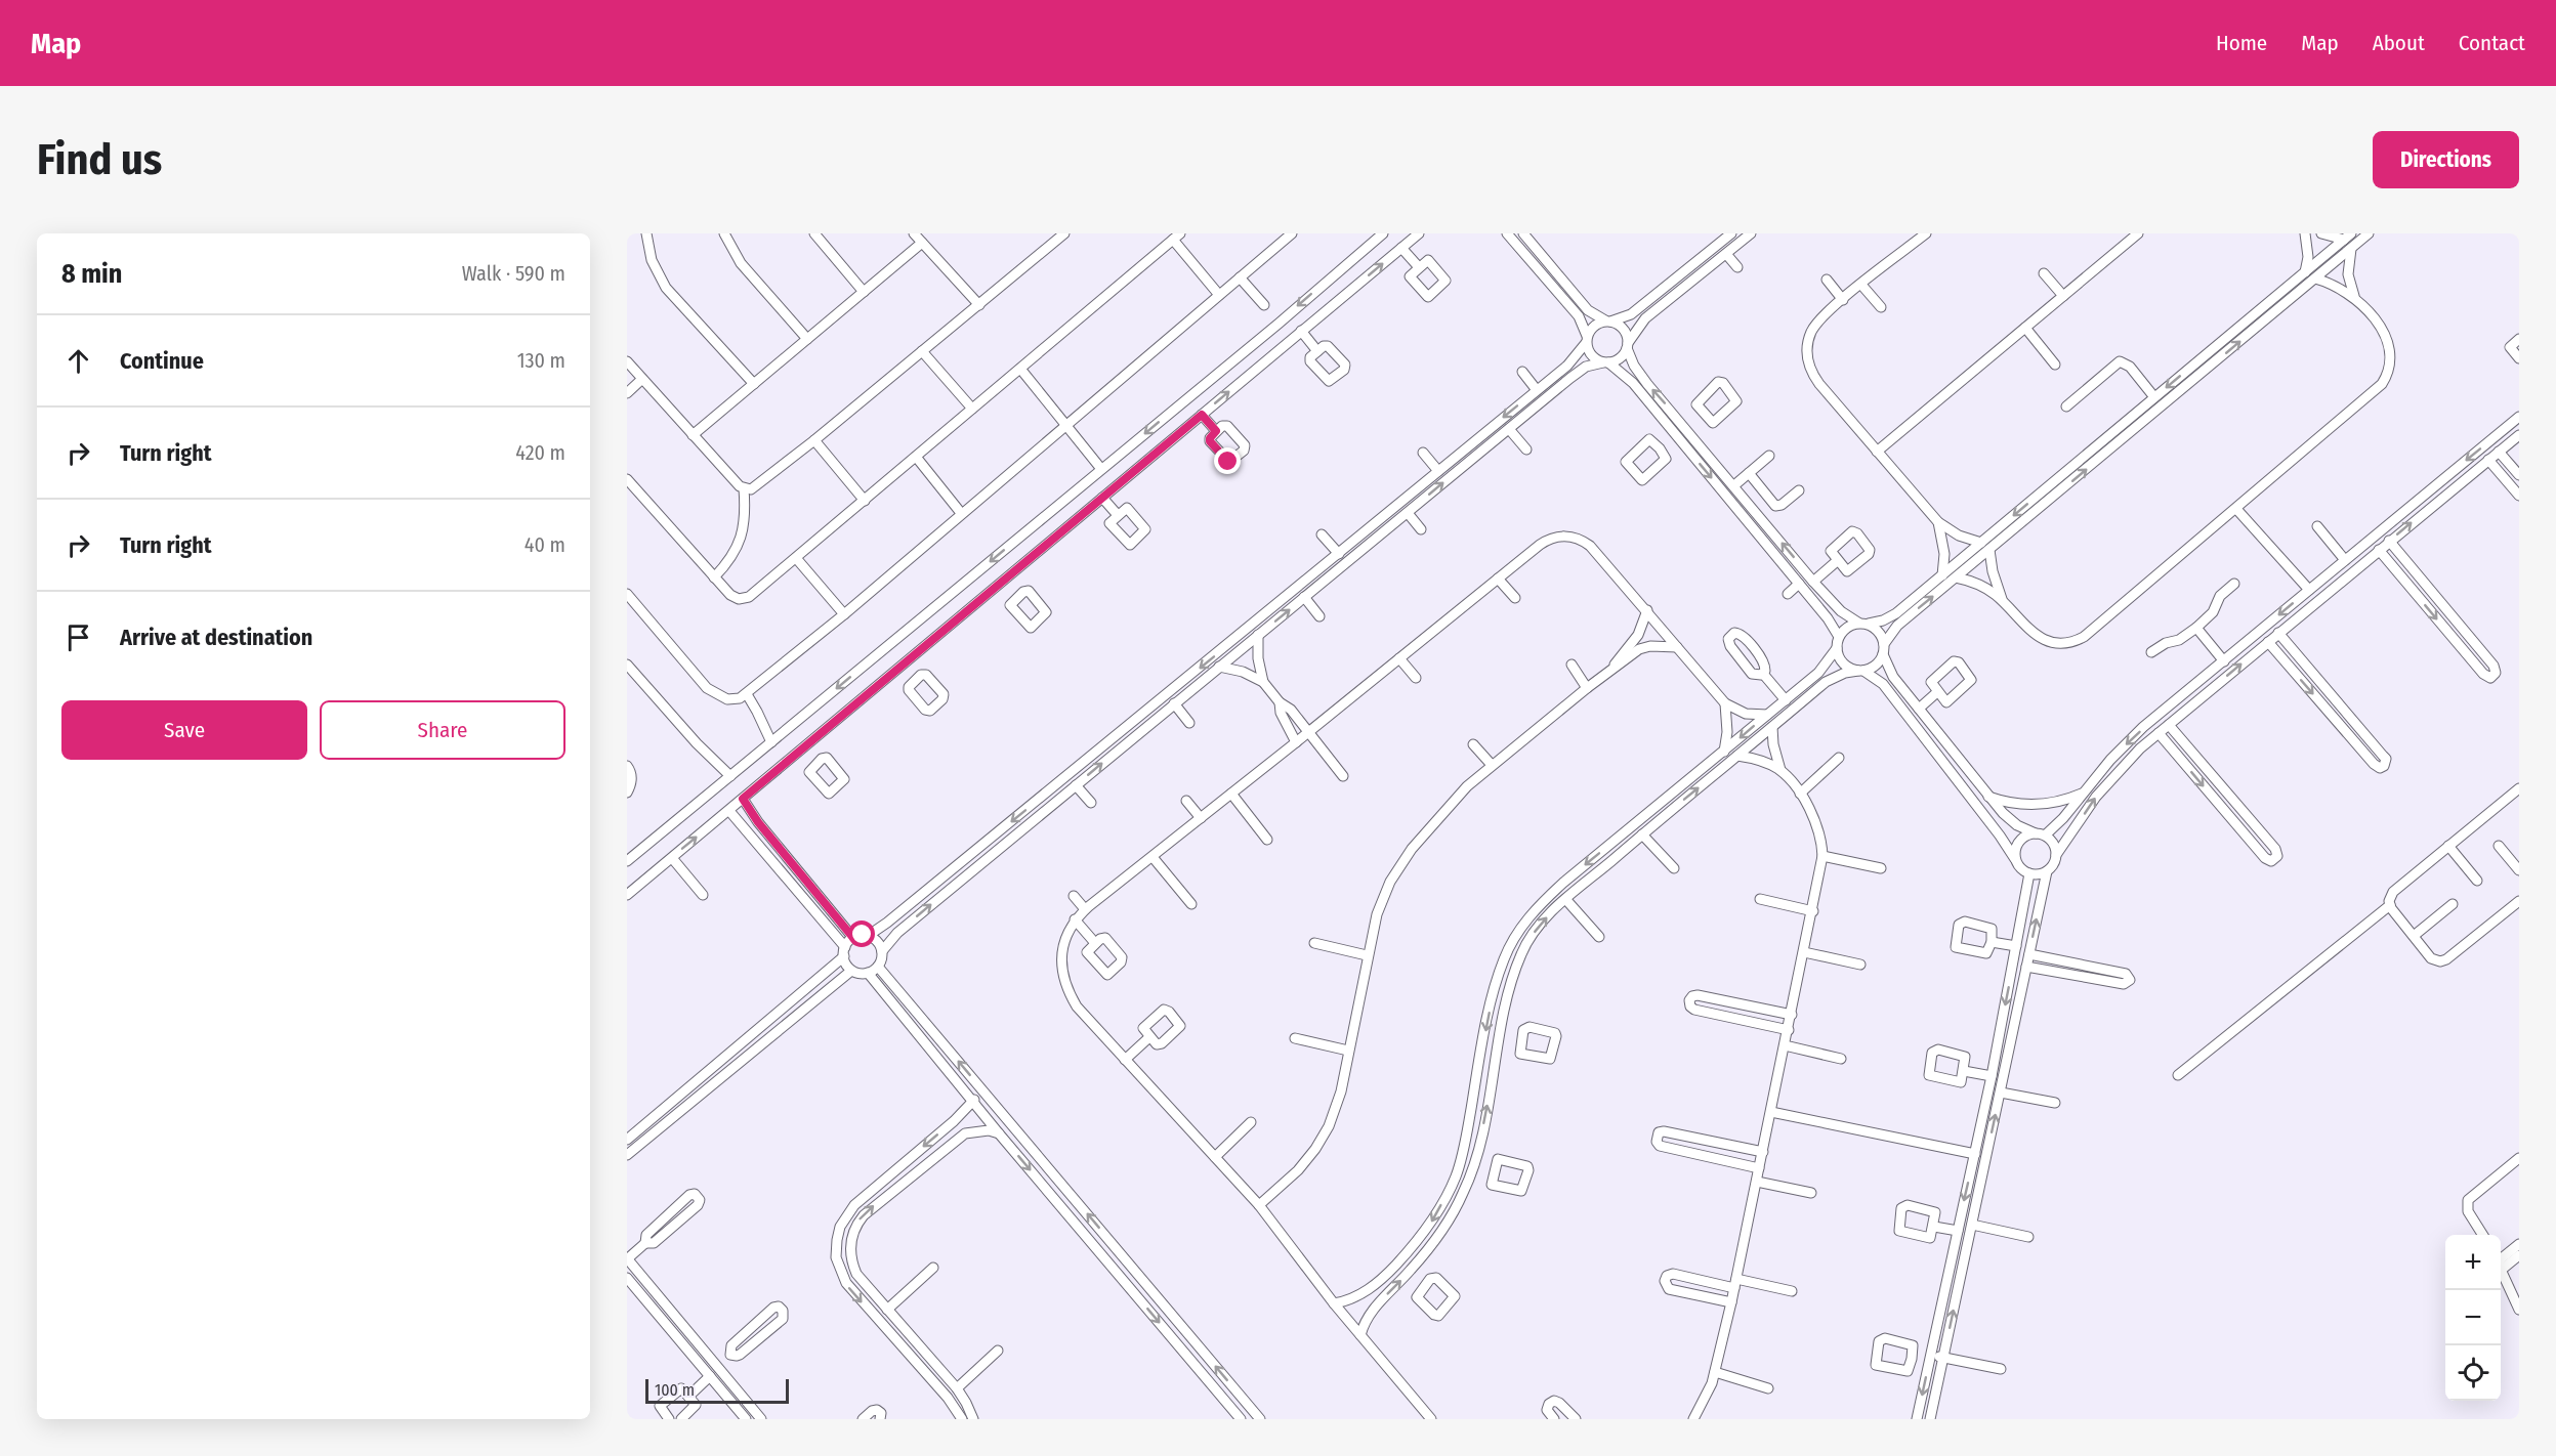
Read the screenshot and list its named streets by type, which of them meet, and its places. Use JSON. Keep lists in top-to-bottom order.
{
  "scale_bar": "100 m",
  "page": {
    "header": "Map",
    "nav": [
      "Home",
      "Map",
      "About",
      "Contact"
    ],
    "buttons": [
      "Directions",
      ["Save", "Share"]
    ],
    "title": "Find us",
    "heading": ["8 min", "Walk · 590 m"],
    "list": [
      ["Continue", "130 m"],
      ["Turn right", "420 m"],
      ["Turn right", "40 m"],
      "Arrive at destination"
    ],
    "map_buttons": ["+", "−"],
    "scale": "100 m"
  }
}
